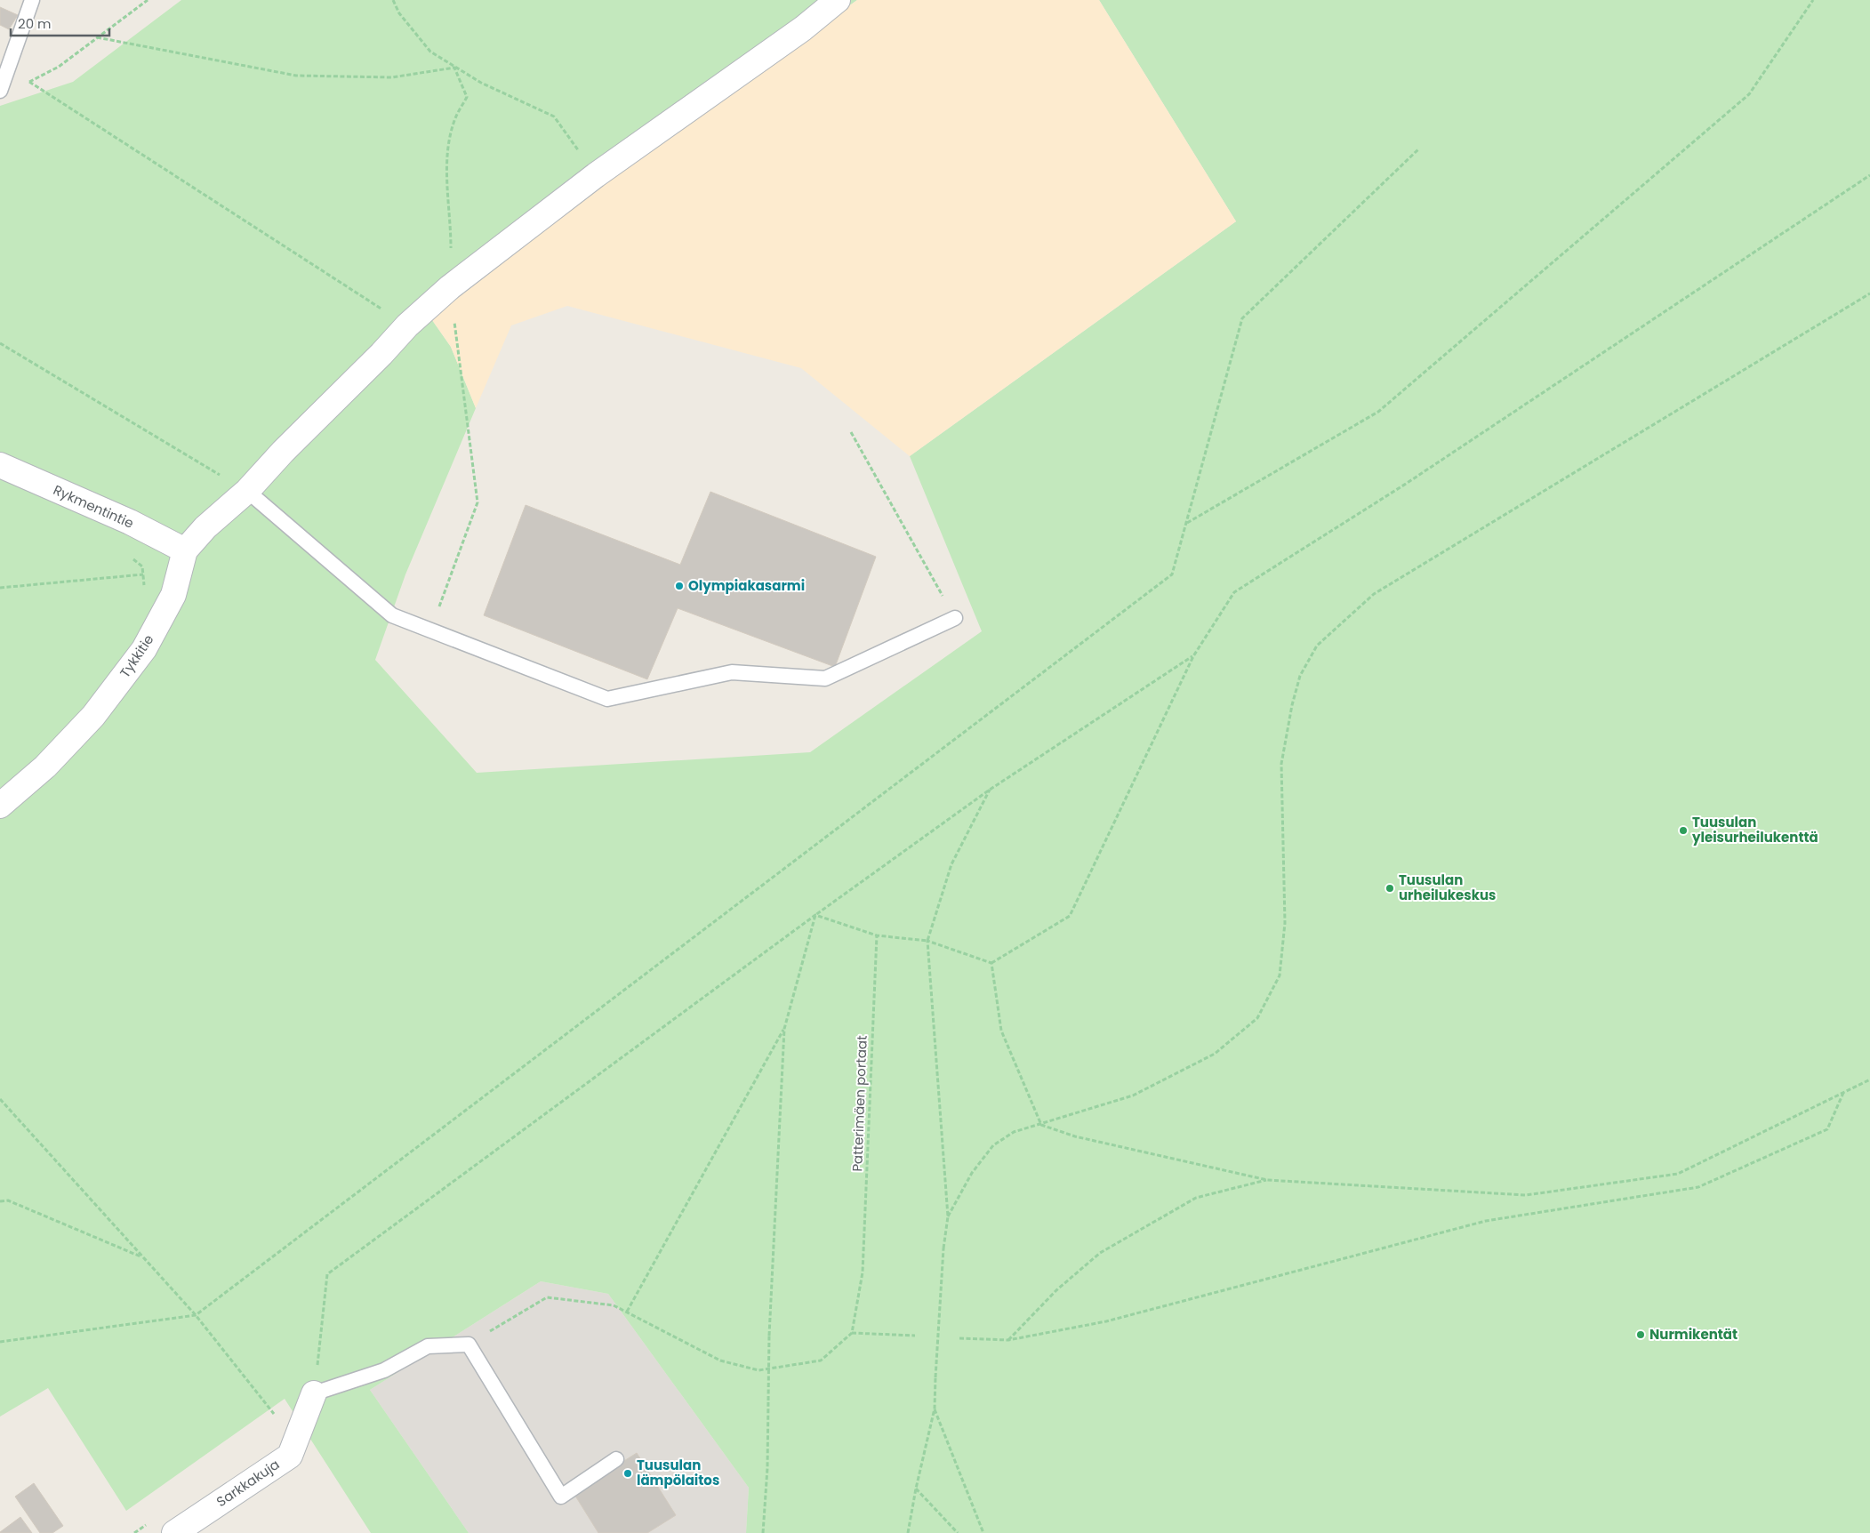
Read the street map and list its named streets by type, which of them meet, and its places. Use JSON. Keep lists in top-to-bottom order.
{
  "streets": {
    "street": ["Rykmentintie", "Tykkitie", "Sarkkakuja"],
    "path": ["Patterimäen portaat"]
  },
  "crossings": [
    ["Rykmentintie", "Tykkitie"]
  ],
  "places": [
    "Olympiakasarmi",
    "Tuusulan yleisurheilukenttä",
    "Tuusulan urheilukeskus",
    "Nurmikentät",
    "Tuusulan lämpölaitos"
  ],
  "scale_bar": "20 m"
}
